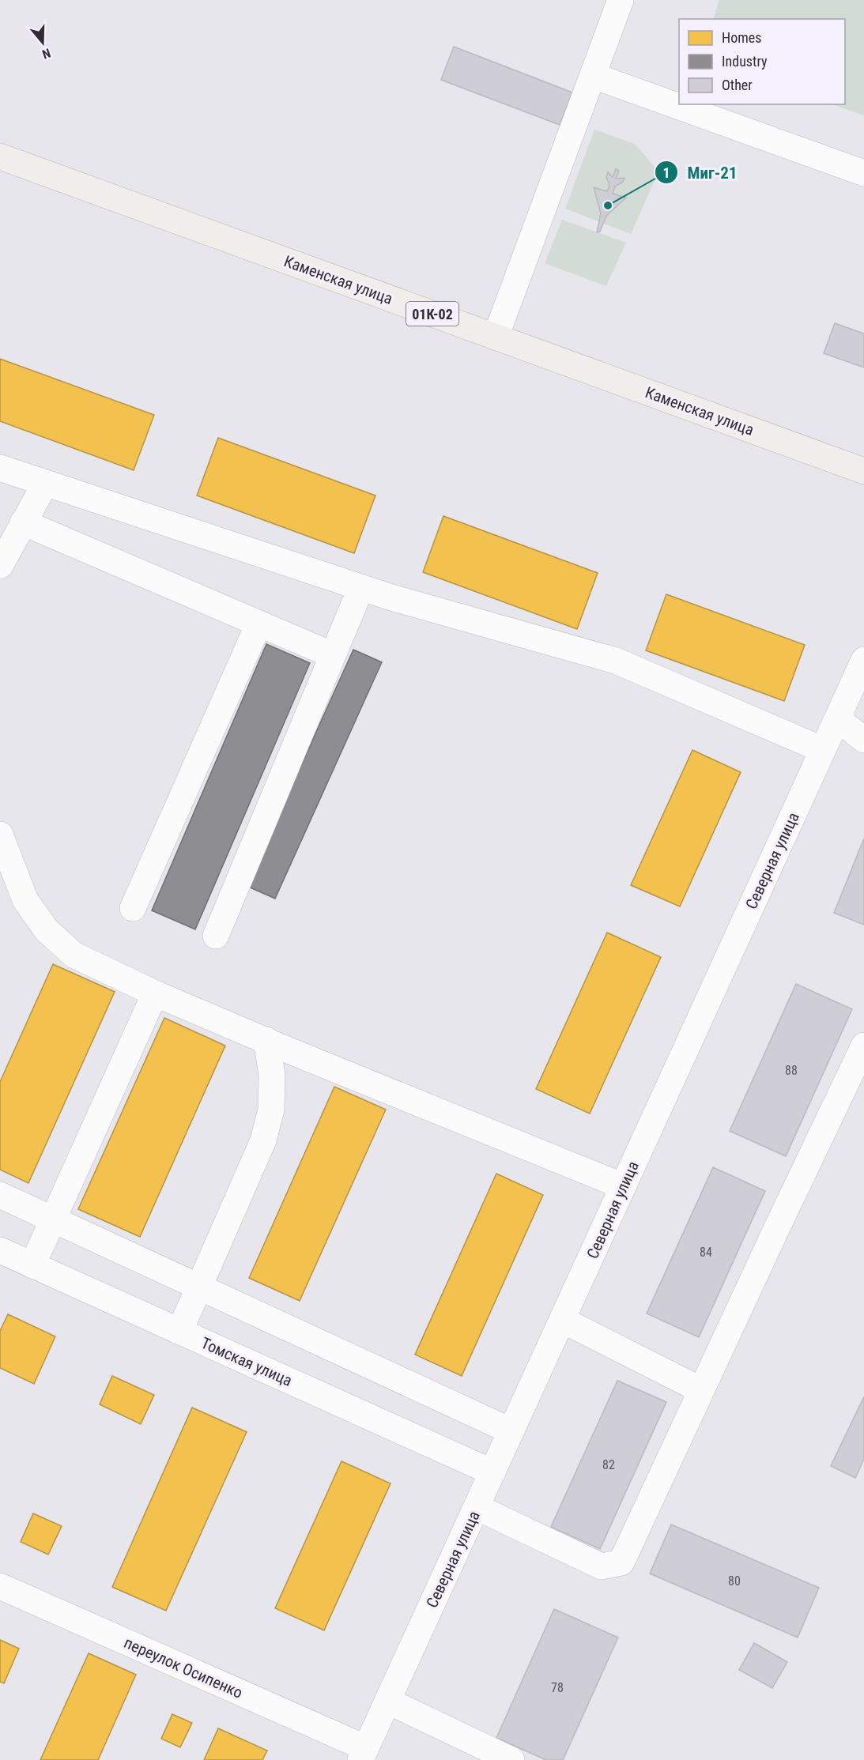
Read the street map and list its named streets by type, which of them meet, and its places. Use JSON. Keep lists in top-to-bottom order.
{
  "streets": {
    "main road": ["Каменская улица", "01К-02"],
    "street": ["Северная улица", "Томская улица", "переулок Осипенко"]
  },
  "crossings": [
    ["Северная улица", "Томская улица"],
    ["Северная улица", "переулок Осипенко"]
  ],
  "places": ["Миг-21"],
  "house_numbers": [
    "88",
    "84",
    "82",
    "80",
    "78"
  ],
  "legend": ["Homes", "Industry", "Other"],
  "north": "bottom"
}
